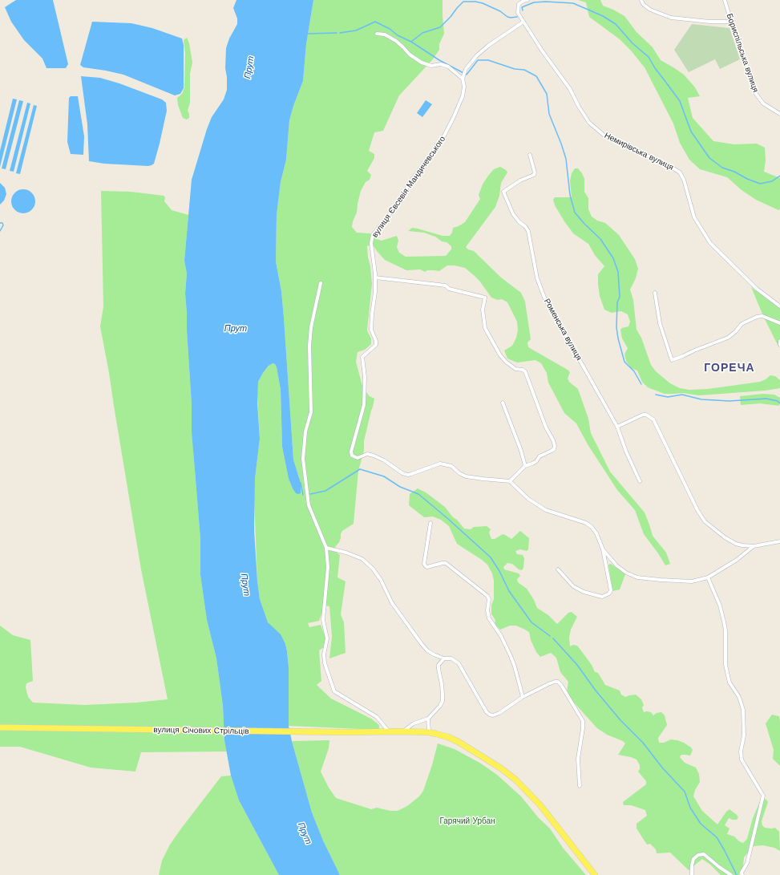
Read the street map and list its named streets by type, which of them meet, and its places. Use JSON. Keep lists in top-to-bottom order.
{
  "streets": {
    "main road": ["вулиця Січових Стрільців"],
    "street": [
      "Бориспільська вулиця",
      "Немирівська вулиця",
      "вулиця Євсевія Мандичевського",
      "Роменська вулиця"
    ]
  },
  "crossings": [
    ["Немирівська вулиця", "вулиця Євсевія Мандичевського"]
  ],
  "districts": ["ГОРЕЧА"],
  "water": ["Прут"],
  "parks": ["Гарячий Урбан"]
}
